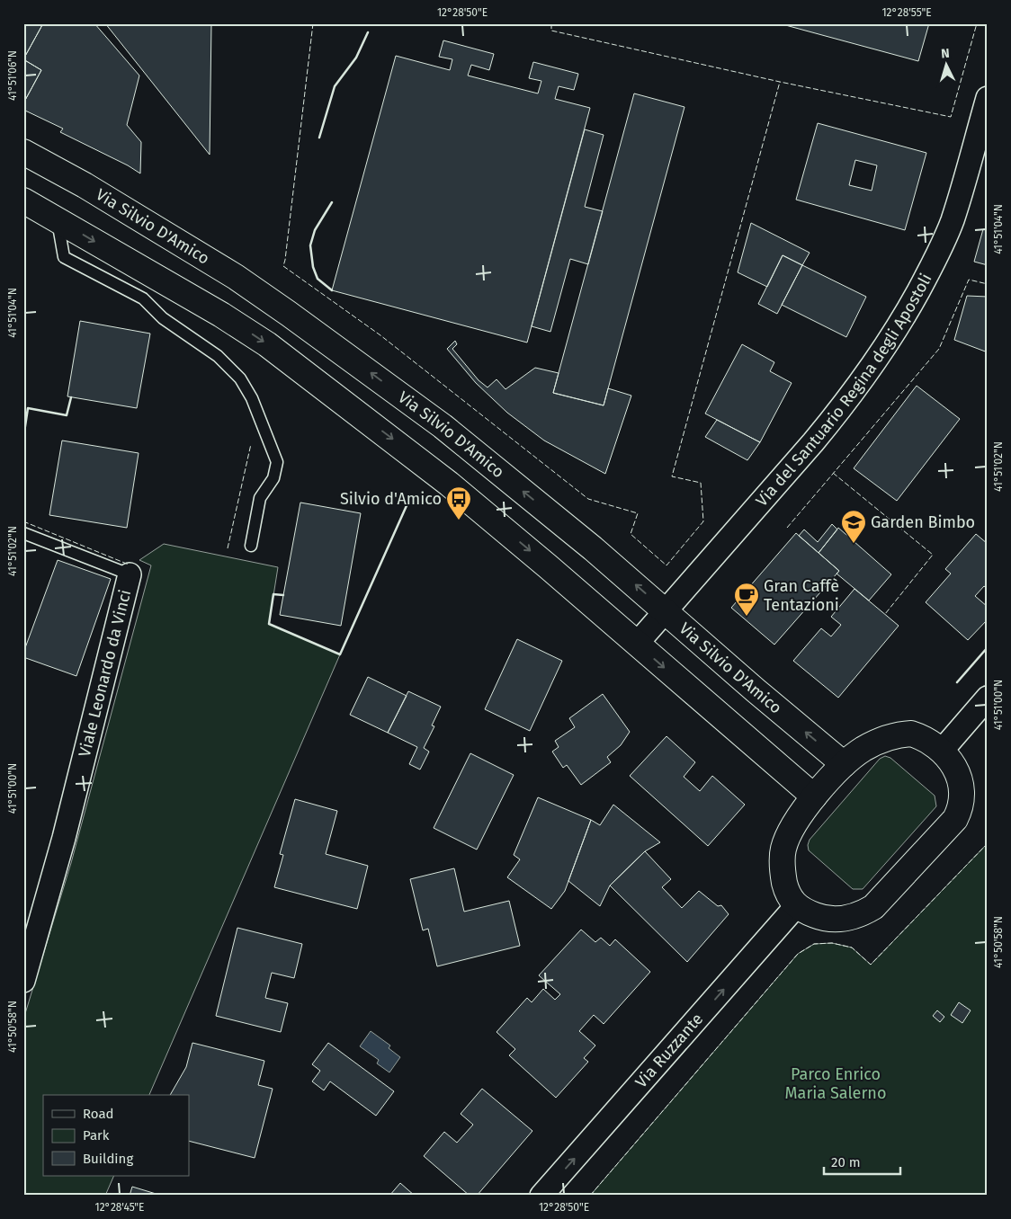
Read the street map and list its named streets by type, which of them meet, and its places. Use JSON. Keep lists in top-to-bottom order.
{
  "streets": {
    "street": [
      "Via Silvio D'Amico",
      "Via del Santuario Regina degli Apostoli",
      "Viale Leonardo da Vinci",
      "Via Ruzzante"
    ]
  },
  "crossings": [
    ["Via Silvio D'Amico", "Via del Santuario Regina degli Apostoli"]
  ],
  "one_way": ["Via Ruzzante"],
  "parks": ["Parco Enrico Maria Salerno"],
  "places": {
    "bus stop": ["Silvio d'Amico"],
    "school or university": ["Garden Bimbo"],
    "cafe": ["Gran Caffè Tentazioni"]
  },
  "legend": ["Road", "Park", "Building"],
  "scale_bar": "20 m",
  "north": "top",
  "coordinates": [
    "12°28'50\"E",
    "12°28'55\"E",
    "41°51'06\"N",
    "41°51'04\"N",
    "41°51'02\"N",
    "41°51'00\"N",
    "41°50'58\"N",
    "12°28'45\"E"
  ]
}
